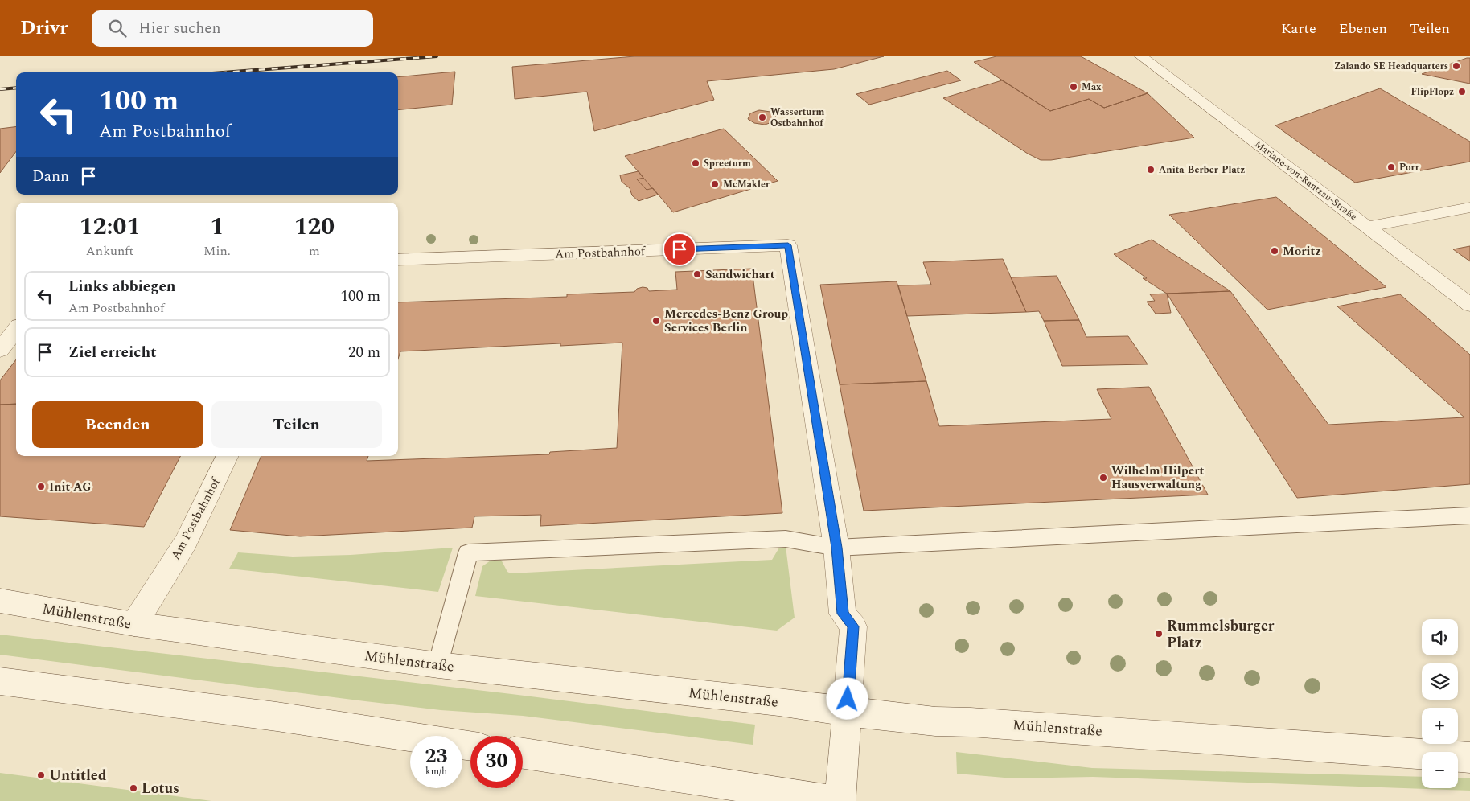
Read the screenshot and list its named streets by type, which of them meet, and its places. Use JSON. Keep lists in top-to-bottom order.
{
  "streets": {
    "street": ["Mariane-von-Rantzau-Straße", "Am Postbahnhof", "Mühlenstraße"]
  },
  "crossings": [
    ["Am Postbahnhof", "Mühlenstraße"]
  ],
  "places": [
    "Zalando SE Headquarters",
    "Max",
    "FlipFlopz",
    "Wasserturm Ostbahnhof",
    "Spreeturm",
    "Porr",
    "Anita-Berber-Platz",
    "McMakler",
    "Moritz",
    "Sandwichart",
    "Mercedes-Benz Group Services Berlin",
    "Wilhelm Hilpert Hausverwaltung",
    "Init AG",
    "Rummelsburger Platz",
    "Untitled",
    "Lotus"
  ],
  "page": {
    "header": "Drivr",
    "search": "Hier suchen",
    "nav": ["Karte", "Ebenen", "Teilen"],
    "turn": ["100 m", "Am Postbahnhof"],
    "then": "Dann",
    "eta": [
      "12:01",
      "Ankunft",
      "1",
      "Min.",
      "120",
      "m"
    ],
    "list": [
      {
        "name": "Links abbiegen",
        "note": "Am Postbahnhof",
        "value": "100 m"
      },
      {
        "name": "Ziel erreicht",
        "value": "20 m"
      }
    ],
    "buttons": ["Beenden", "Teilen"],
    "map_buttons": ["+", "−"],
    "speed": "23 km/h",
    "limit": "30"
  }
}
